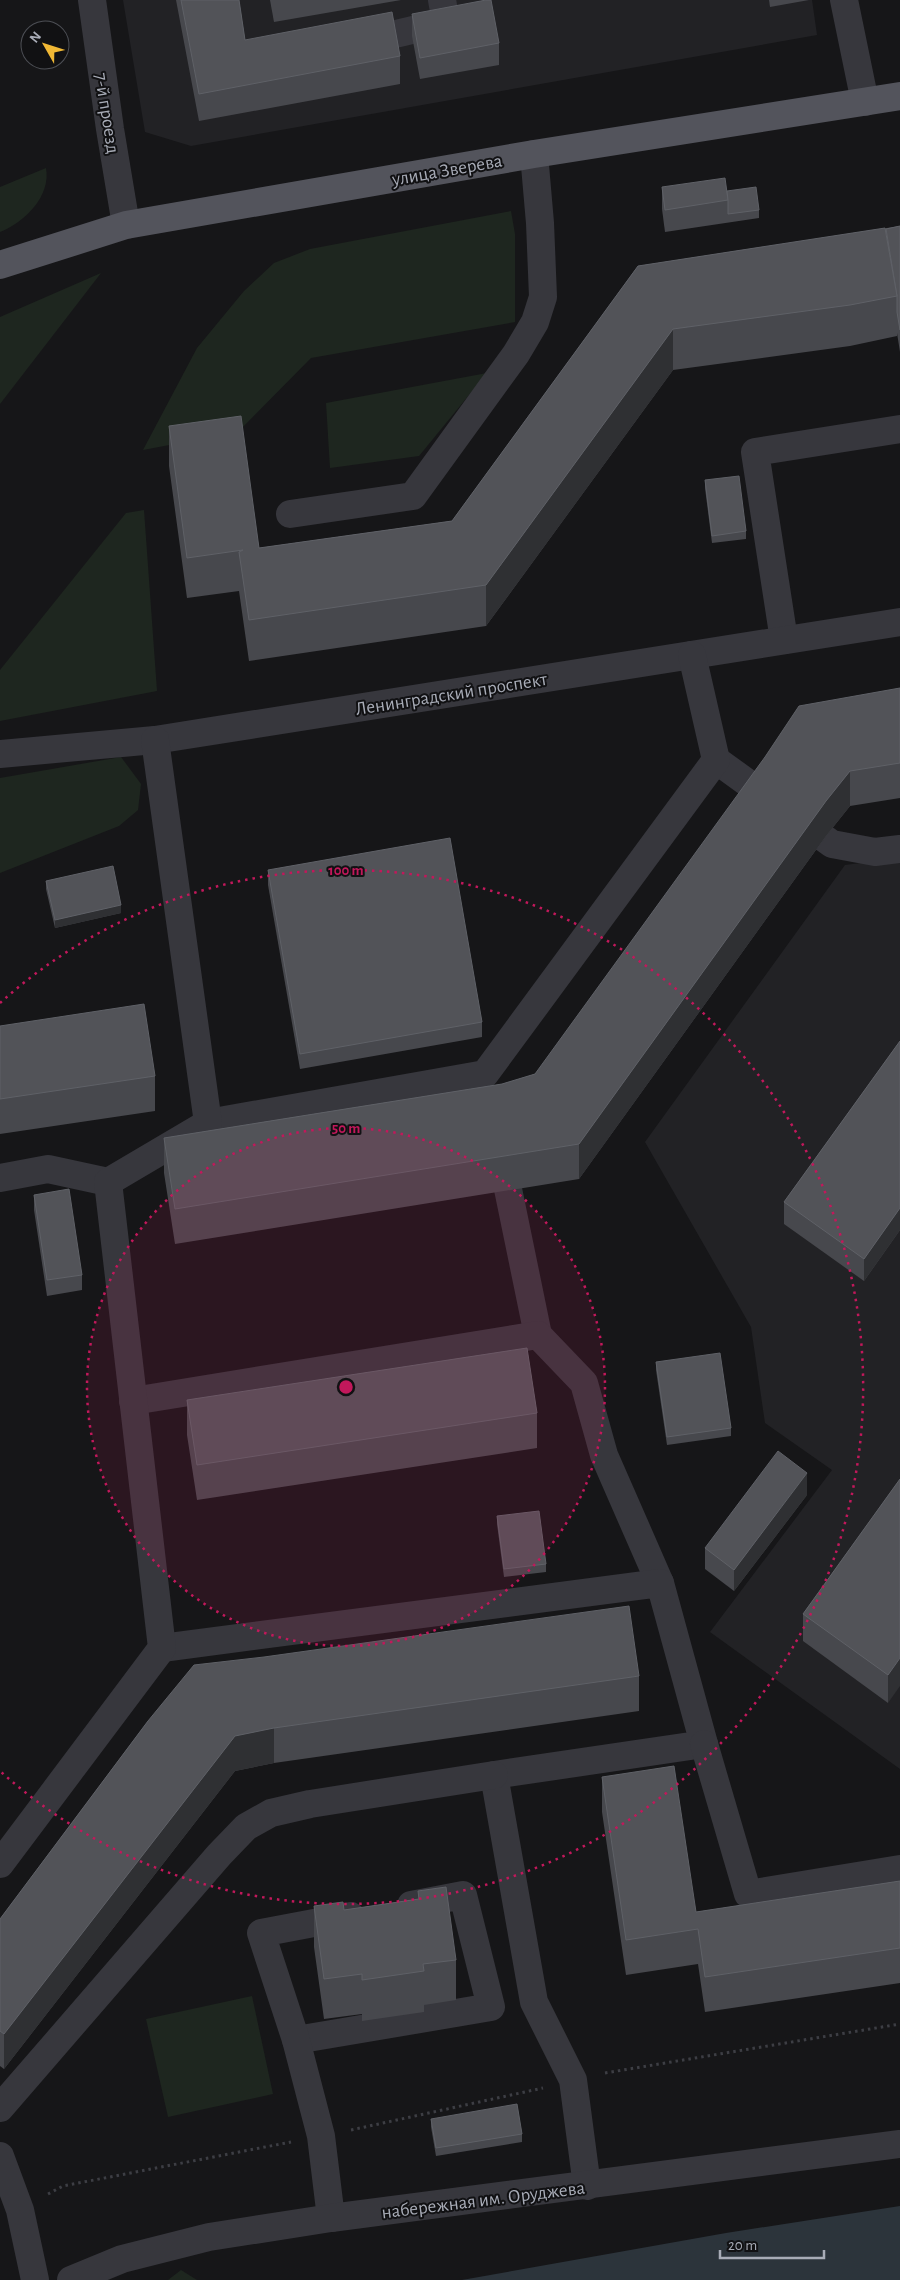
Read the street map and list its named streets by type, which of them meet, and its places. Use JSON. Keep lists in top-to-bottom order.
{
  "streets": {
    "main road": ["улица Зверева"],
    "street": ["7-й проезд", "Ленинградский проспект", "набережная им. Оруджева"]
  },
  "crossings": [
    ["7-й проезд", "улица Зверева"]
  ],
  "scale_bar": "20 m",
  "north": "top left",
  "rings": ["100 m", "50 m"]
}
